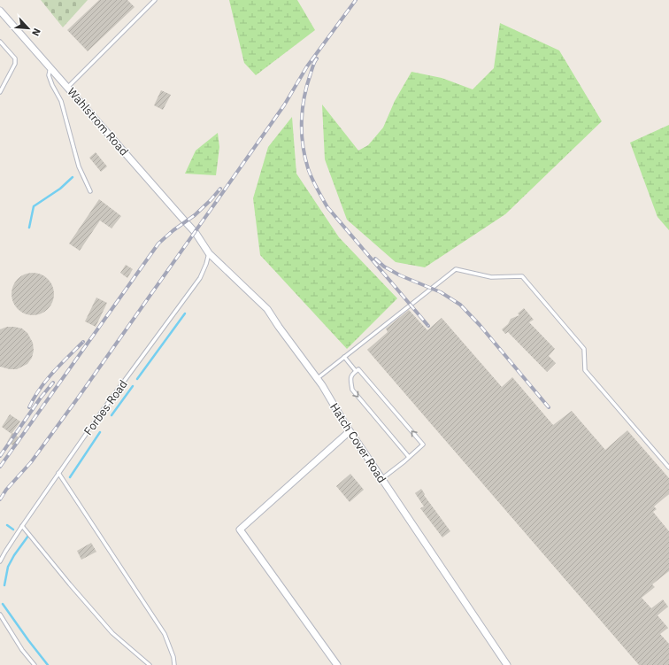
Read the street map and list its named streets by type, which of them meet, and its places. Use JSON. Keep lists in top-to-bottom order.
{
  "streets": {
    "street": ["Wahlstrom Road", "Hatch Cover Road"],
    "lane": ["Forbes Road"]
  },
  "crossings": [
    ["Wahlstrom Road", "Hatch Cover Road"],
    ["Forbes Road", "Hatch Cover Road"]
  ],
  "north": "bottom right"
}
